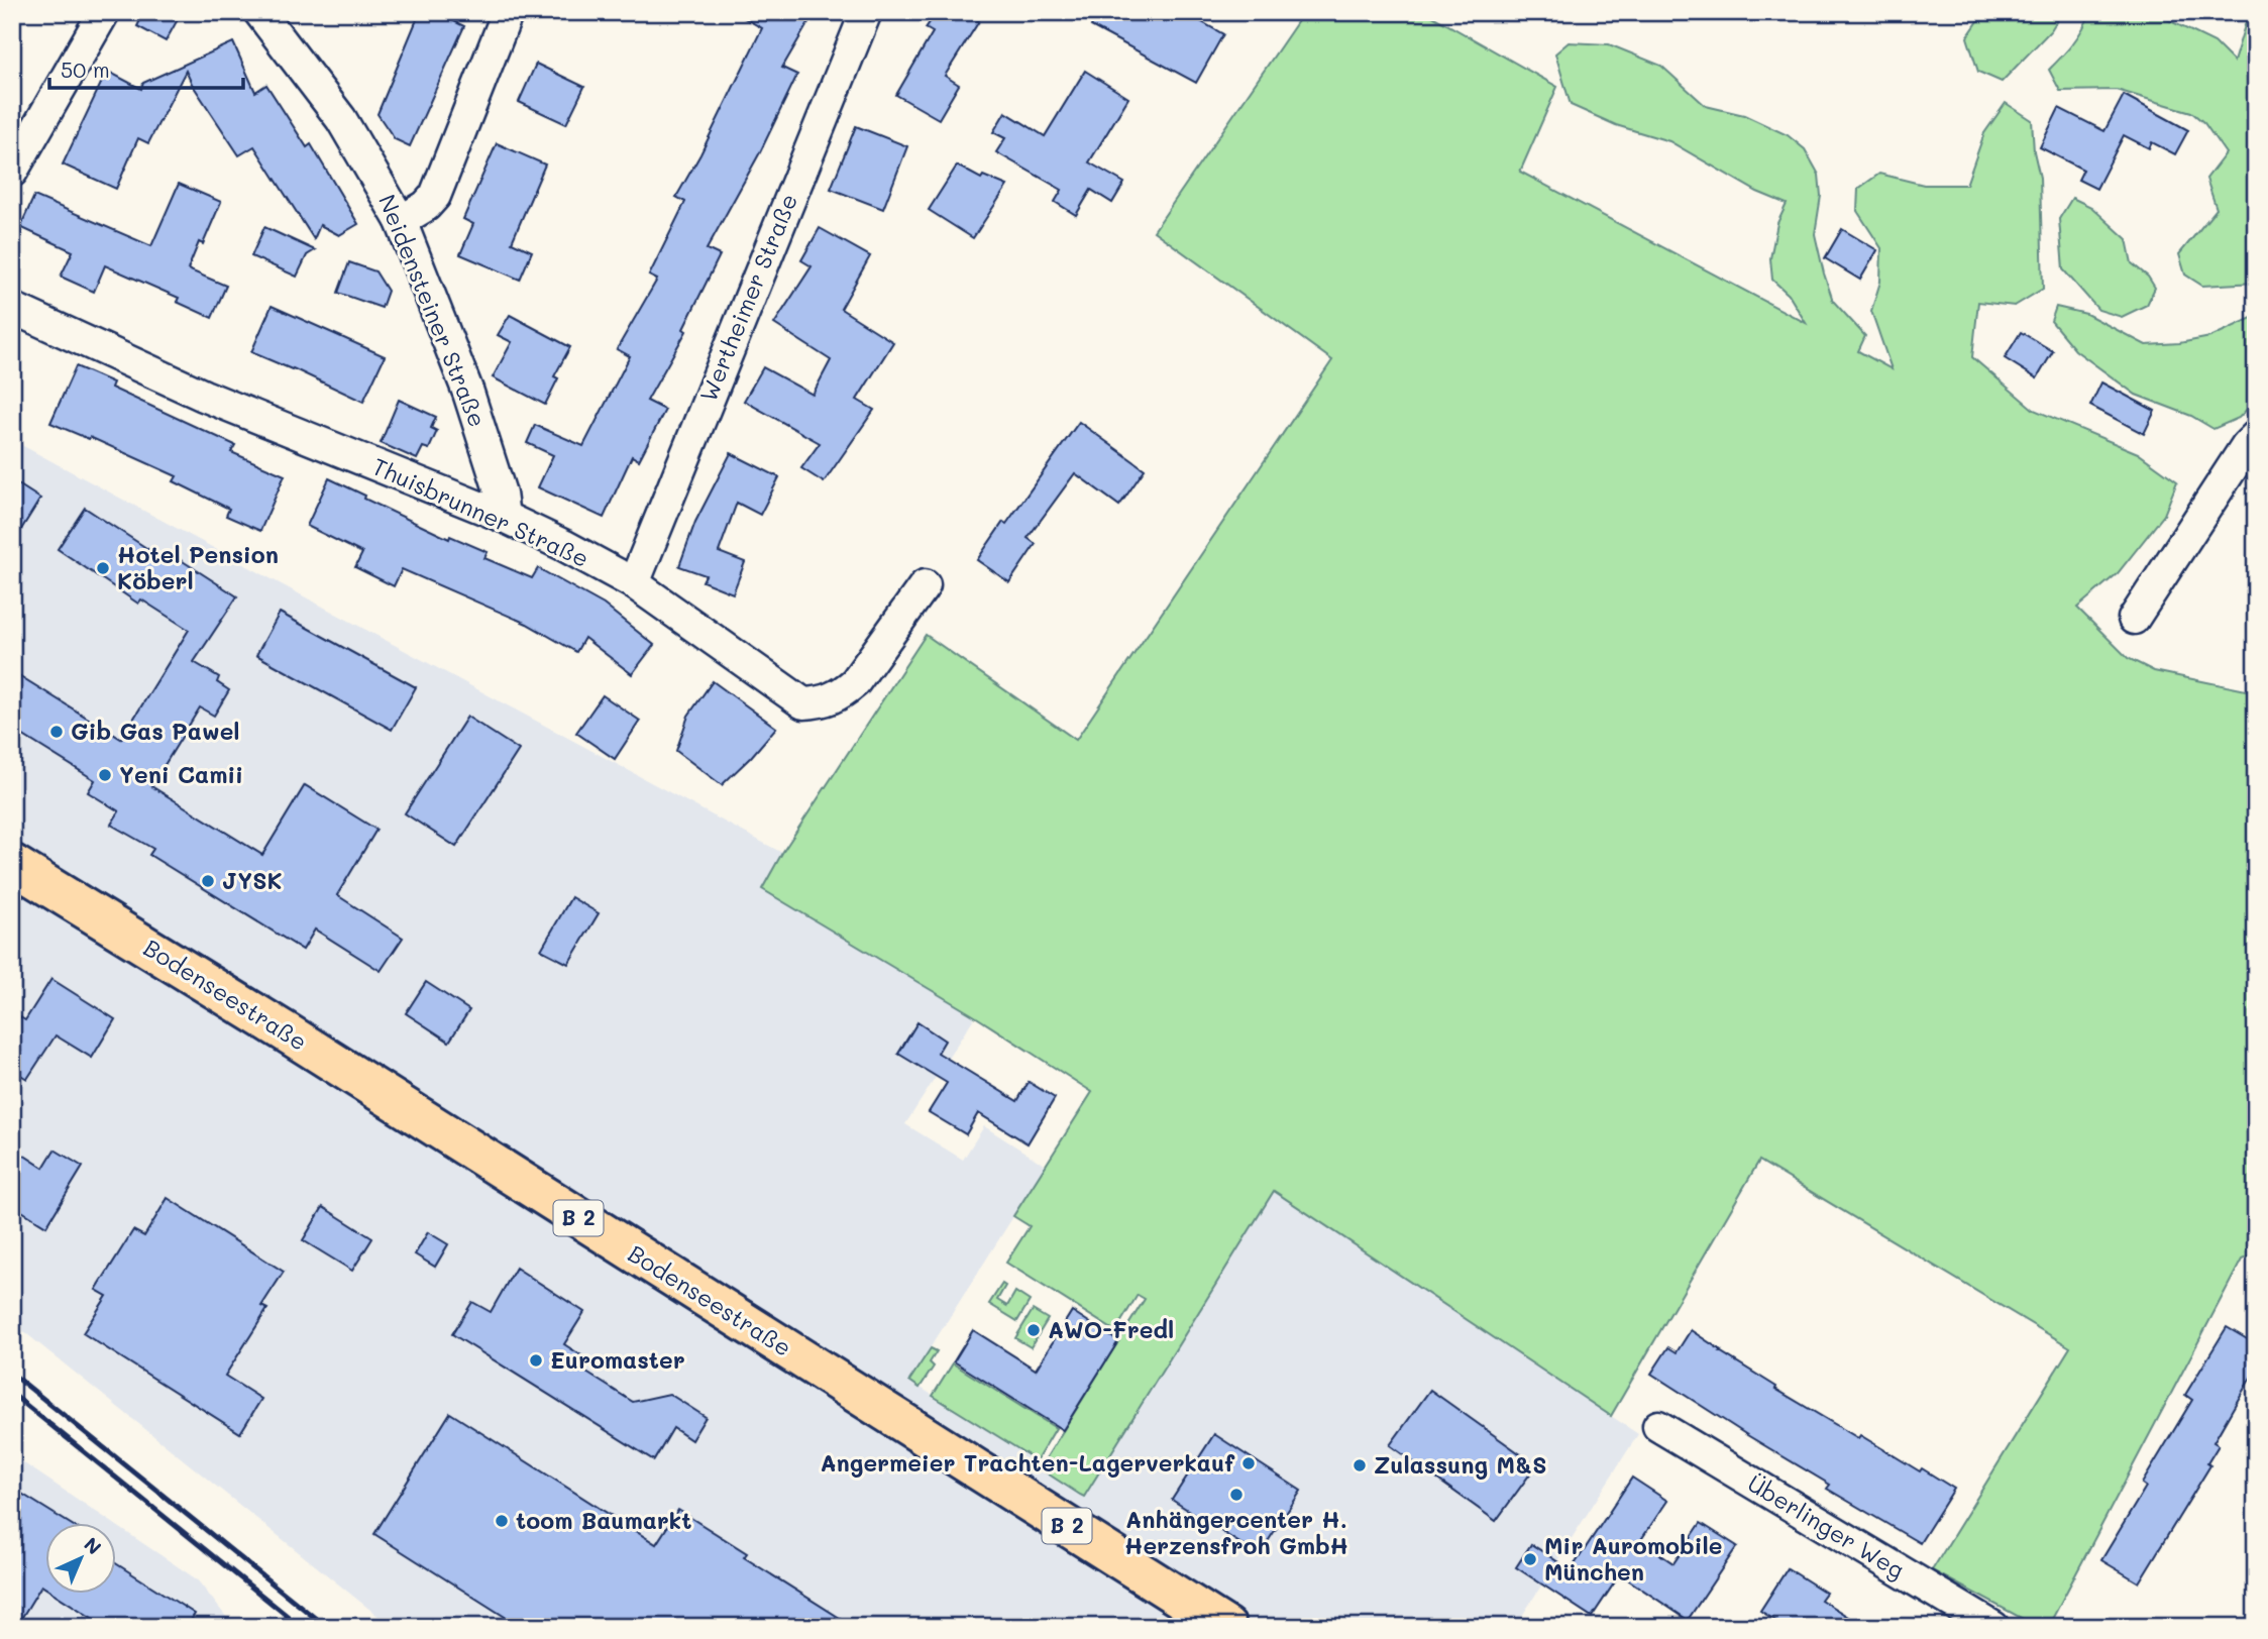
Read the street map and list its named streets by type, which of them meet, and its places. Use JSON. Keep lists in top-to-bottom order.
{
  "streets": {
    "main road": ["Bodenseestraße", "B 2"],
    "street": [
      "Wertheimer Straße",
      "Neidensteiner Straße",
      "Thuisbrunner Straße",
      "Überlinger Weg"
    ]
  },
  "crossings": [
    ["Wertheimer Straße", "Thuisbrunner Straße"],
    ["Neidensteiner Straße", "Thuisbrunner Straße"]
  ],
  "places": [
    "Hotel Pension Köberl",
    "Gib Gas Pawel",
    "Yeni Camii",
    "JYSK",
    "AWO-Fredl",
    "Euromaster",
    "Angermeier Trachten-Lagerverkauf",
    "Zulassung M&S",
    "Anhängercenter H. Herzensfroh GmbH",
    "toom Baumarkt",
    "Mir Auromobile München"
  ],
  "scale_bar": "50 m",
  "north": "top right"
}
